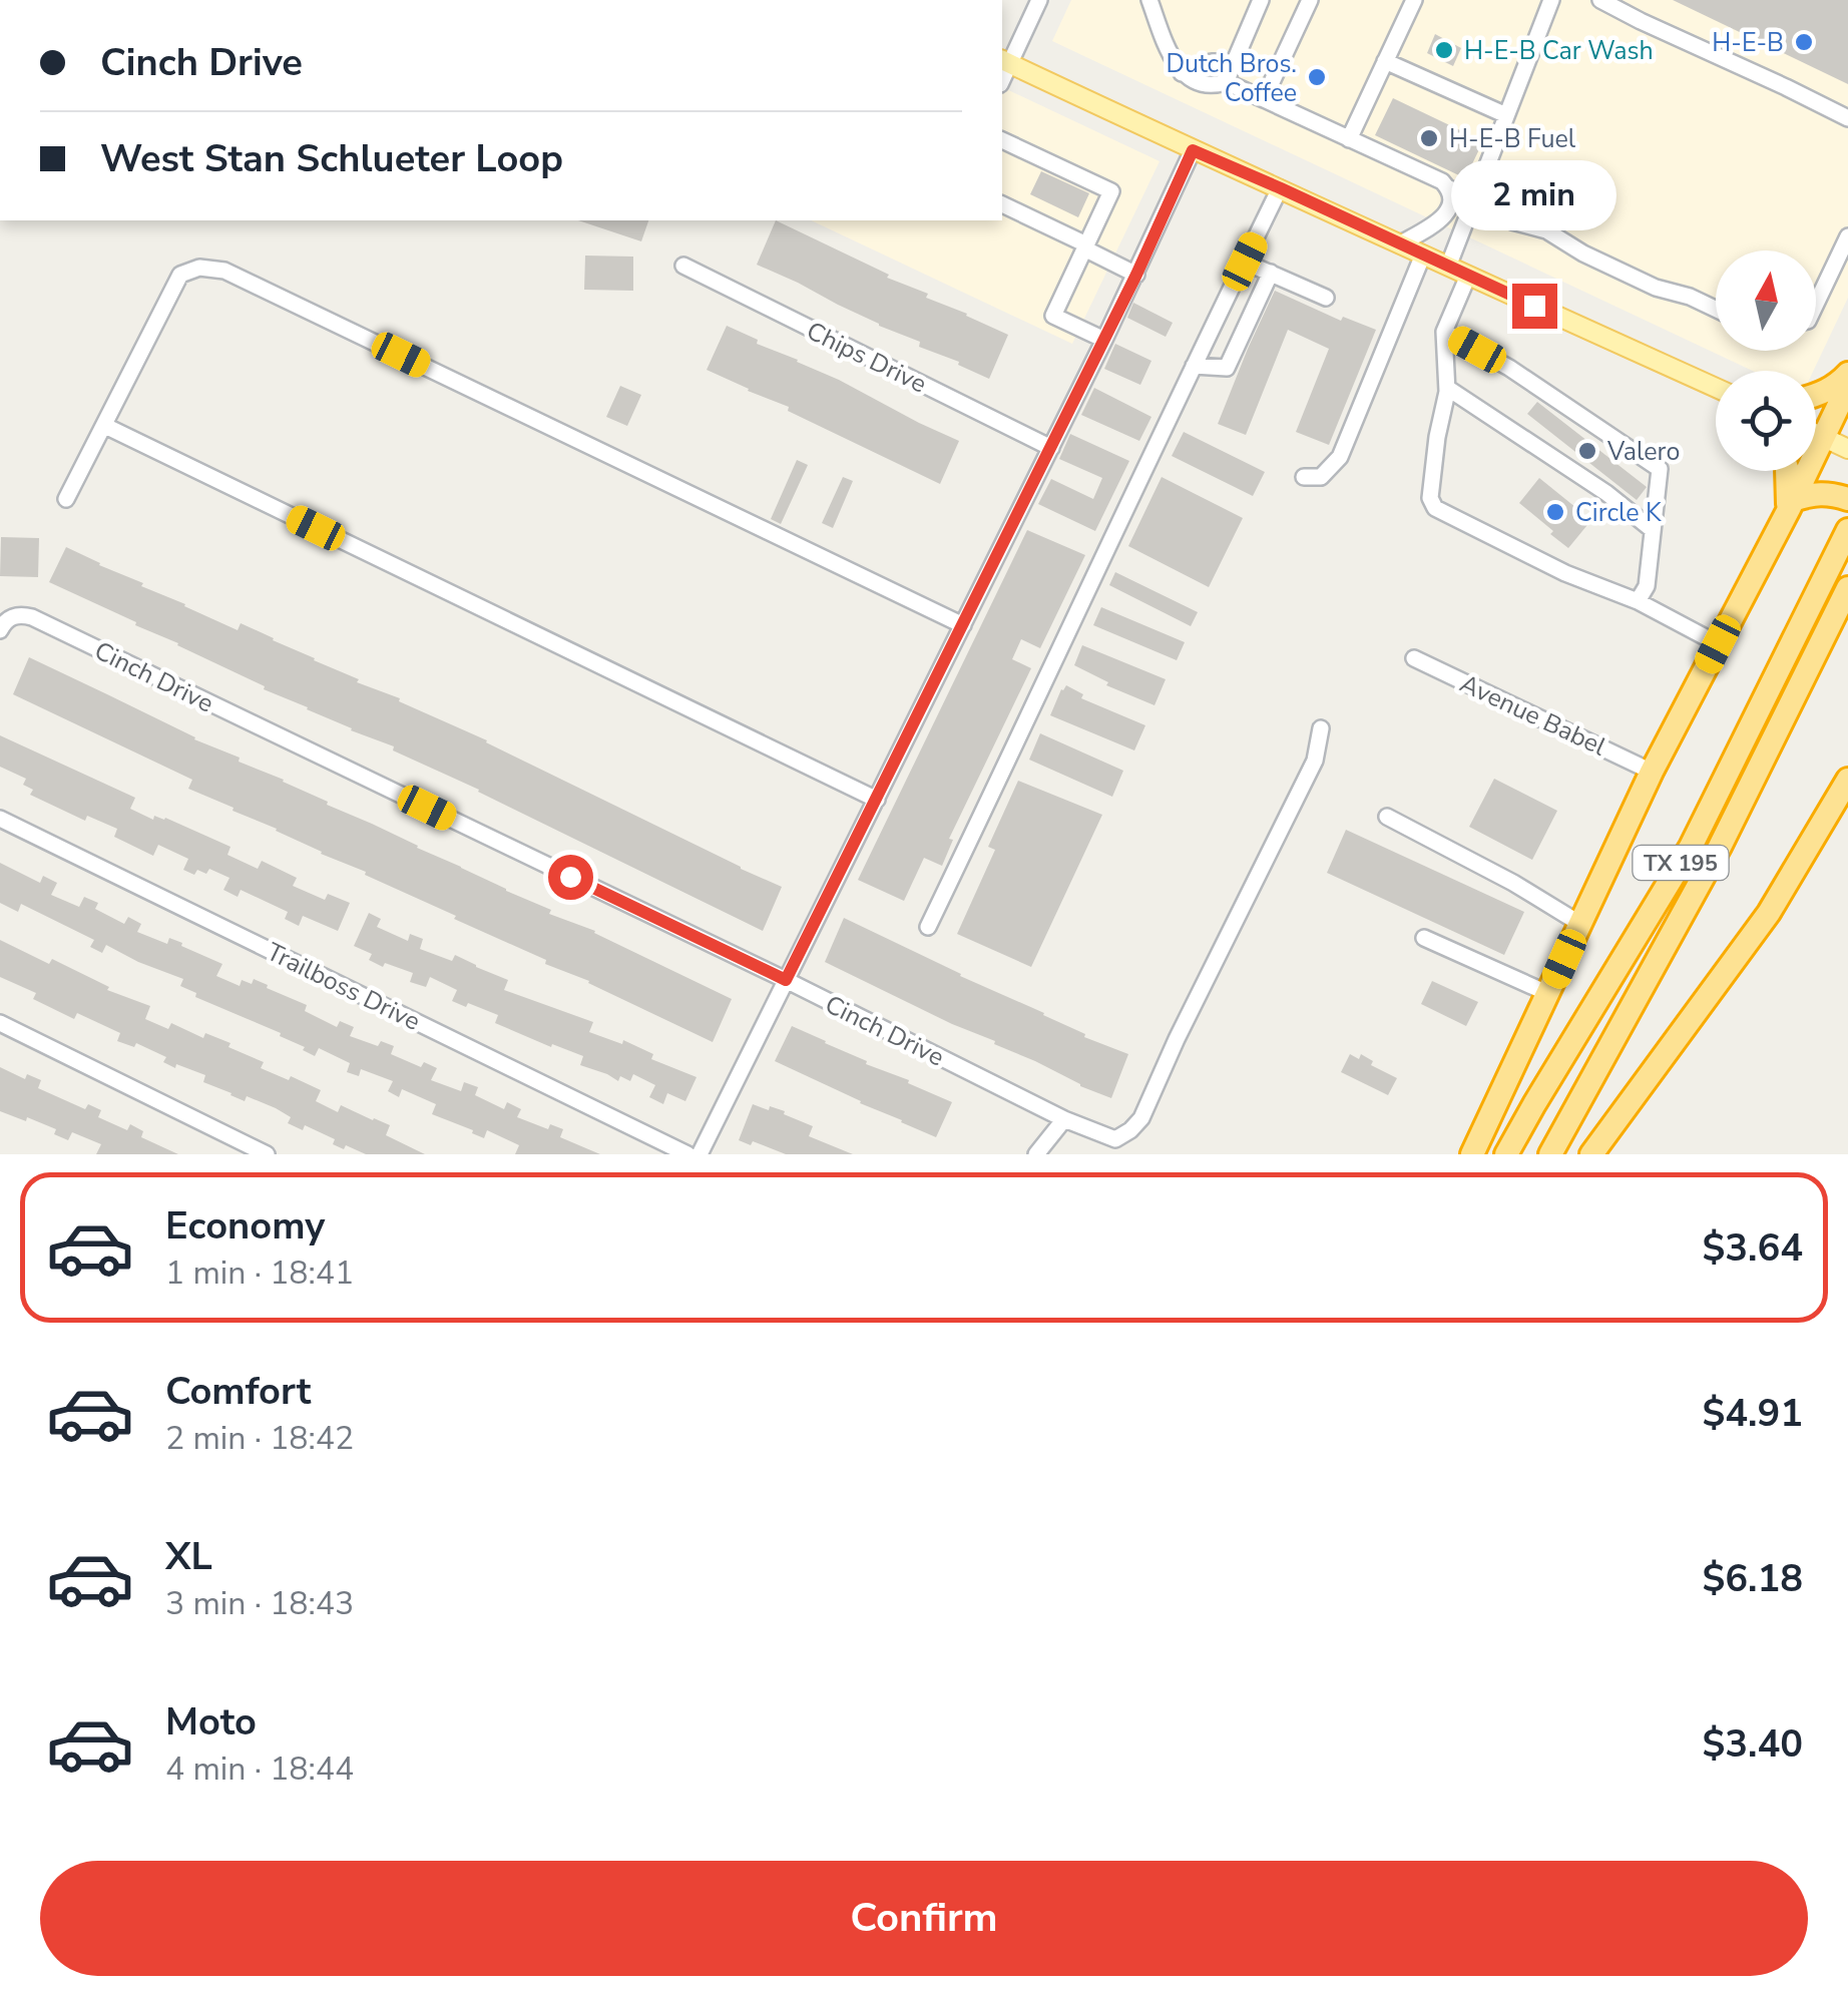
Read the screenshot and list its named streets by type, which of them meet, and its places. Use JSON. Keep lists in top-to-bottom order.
{
  "streets": {
    "highway": ["TX 195"],
    "street": [
      "Chips Drive",
      "Cinch Drive",
      "Avenue Babel",
      "Trailboss Drive"
    ]
  },
  "places": [
    "H-E-B",
    "H-E-B Car Wash",
    "Dutch Bros. Coffee",
    "H-E-B Fuel",
    "Valero",
    "Circle K"
  ],
  "north": "top",
  "page": {
    "banner": ["Cinch Drive", "West Stan Schlueter Loop"],
    "bubble": "2 min",
    "list": [
      {
        "name": "Economy",
        "note": "1 min · 18:41",
        "value": "$3.64"
      },
      {
        "name": "Comfort",
        "note": "2 min · 18:42",
        "value": "$4.91"
      },
      {
        "name": "XL",
        "note": "3 min · 18:43",
        "value": "$6.18"
      },
      {
        "name": "Moto",
        "note": "4 min · 18:44",
        "value": "$3.40"
      }
    ],
    "buttons": "Confirm"
  }
}
